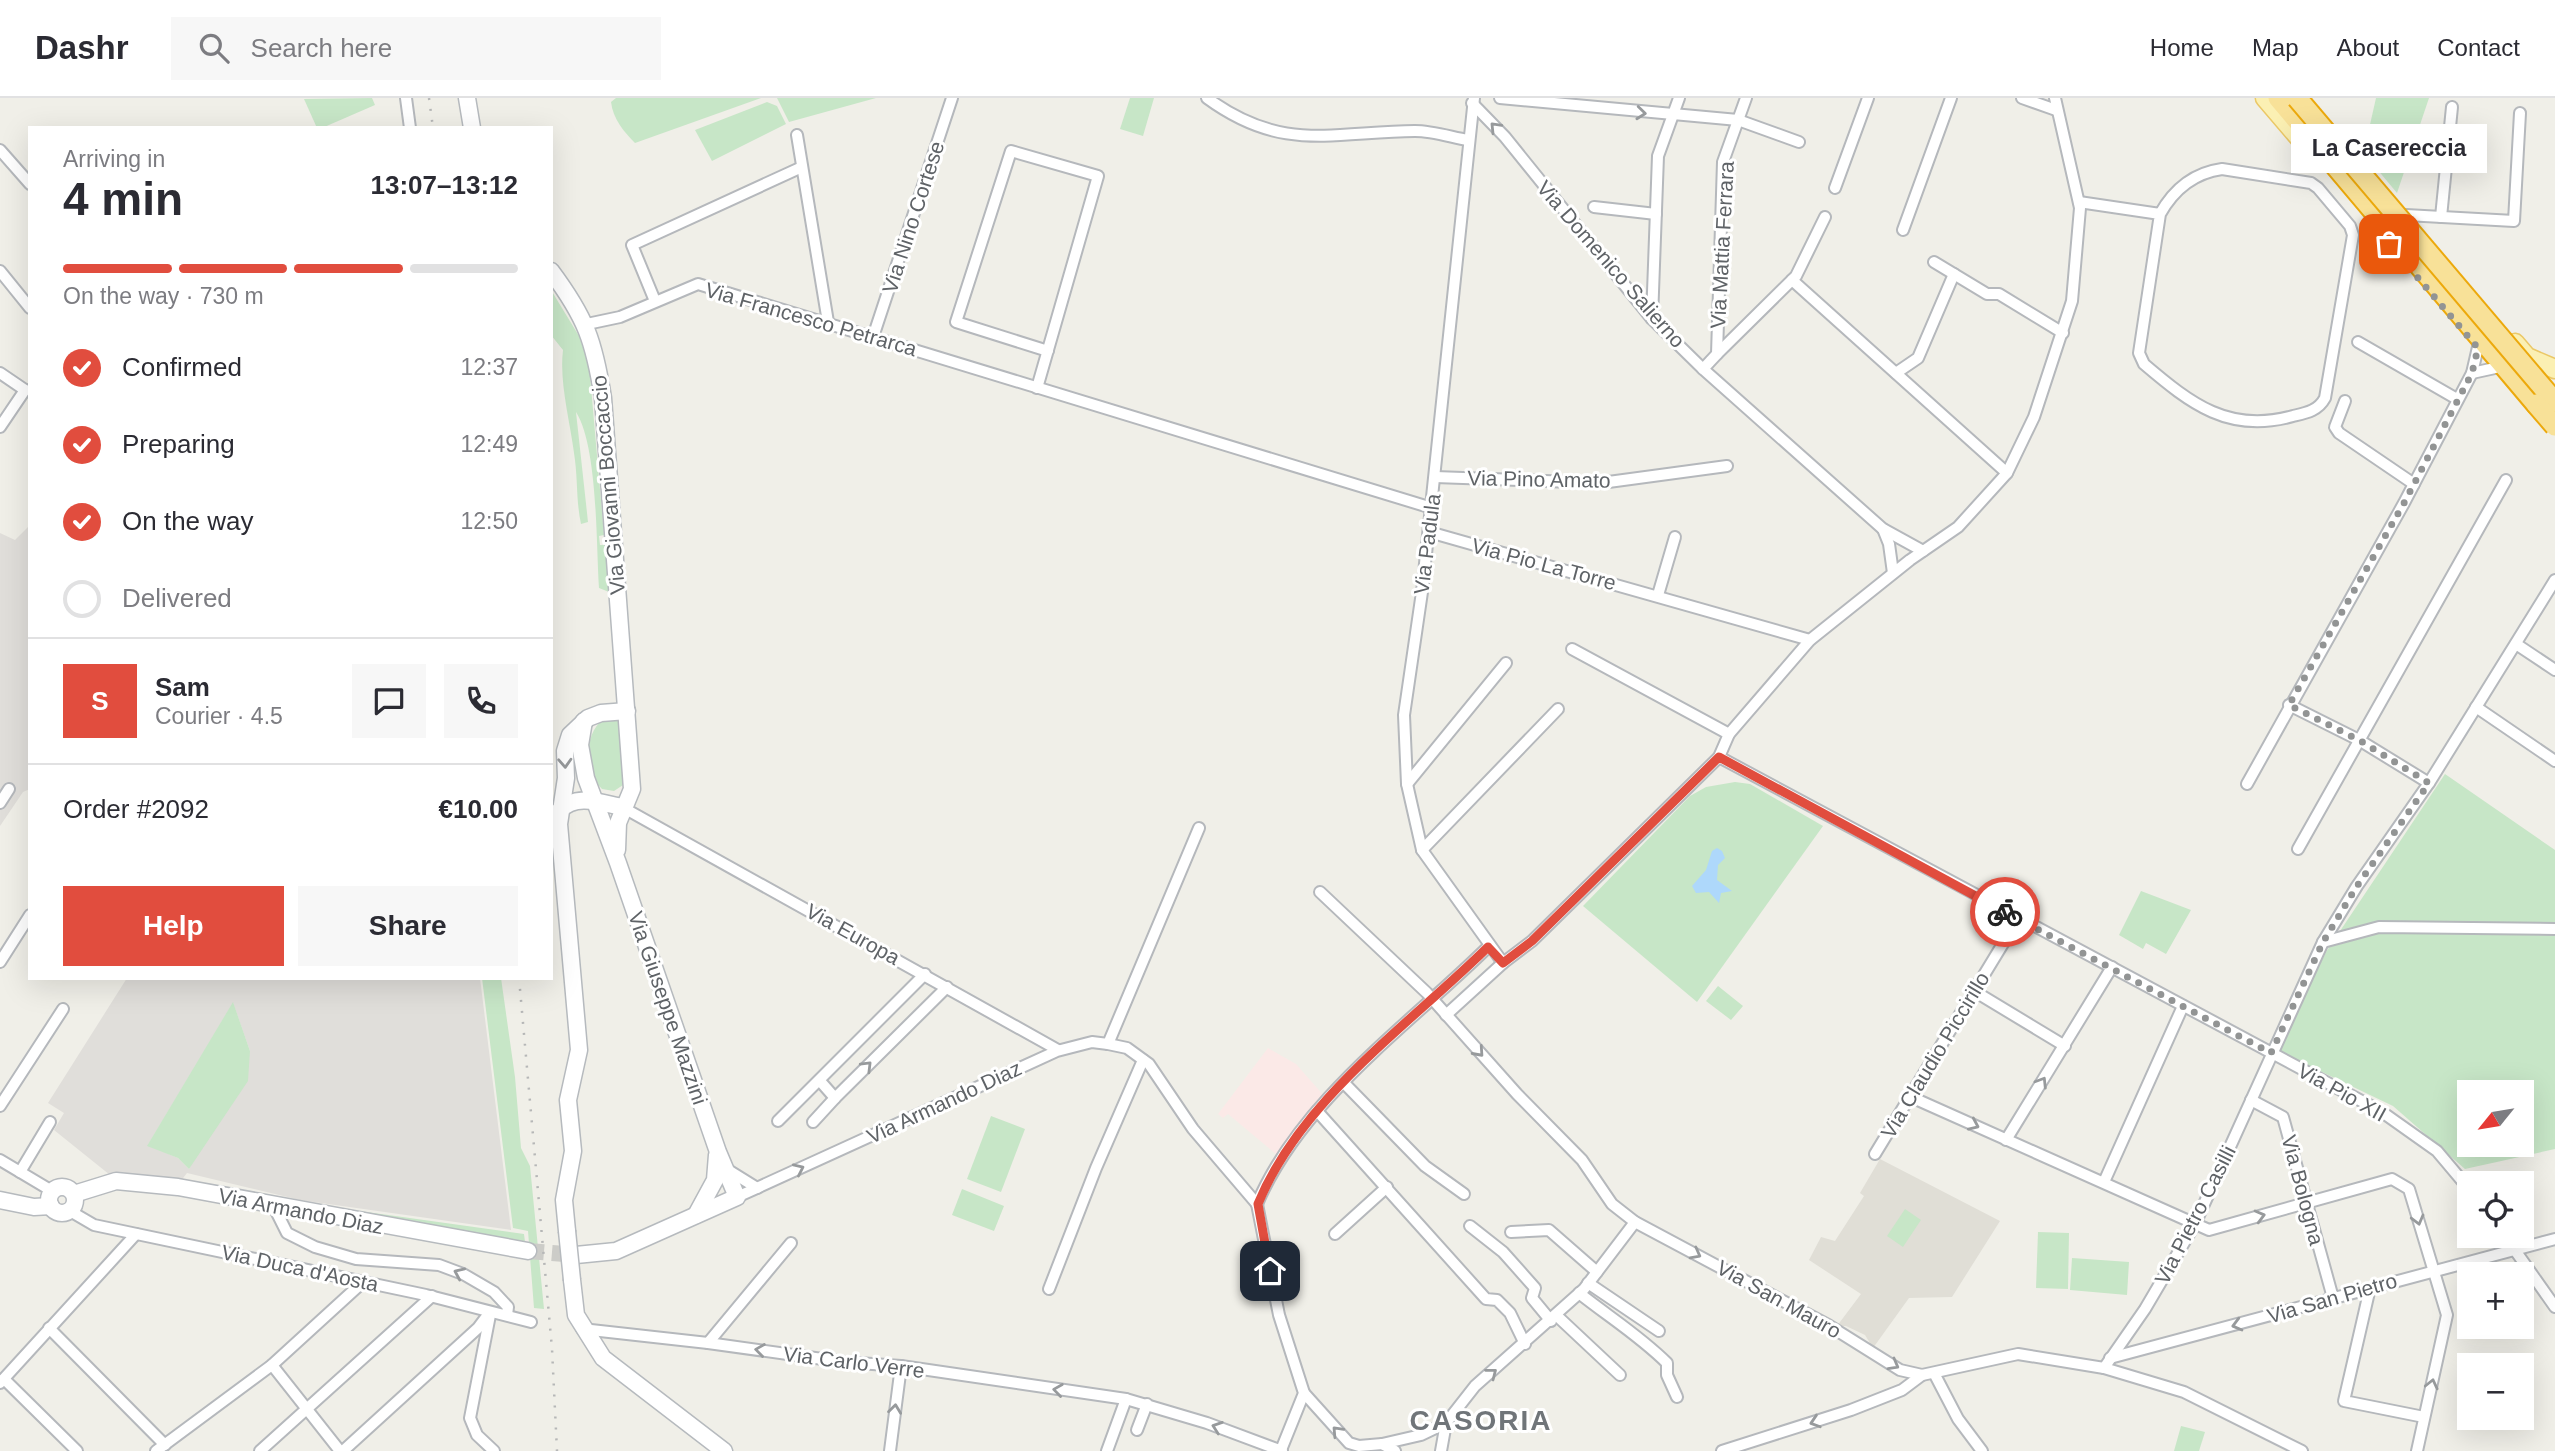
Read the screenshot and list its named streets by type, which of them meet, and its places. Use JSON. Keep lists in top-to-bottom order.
{
  "streets": {
    "street": [
      "Via Nino Cortese",
      "Via Mattia Ferrara",
      "Via Domenico Salierno",
      "Via Francesco Petrarca",
      "Via Pino Amato",
      "Via Giovanni Boccaccio",
      "Via Padula",
      "Via Pio La Torre",
      "Via Europa",
      "Via Giuseppe Mazzini",
      "Via Claudio Piccirillo",
      "Via Pio XII",
      "Via Armando Diaz",
      "Via Bologna",
      "Via Pietro Casilli",
      "Via Duca d'Aosta",
      "Via San Pietro",
      "Via San Mauro",
      "Via Carlo Verre"
    ]
  },
  "crossings": [
    ["Via Nino Cortese", "Via Francesco Petrarca"],
    ["Via Mattia Ferrara", "Via Domenico Salierno"],
    ["Via Domenico Salierno", "Via Padula"],
    ["Via Francesco Petrarca", "Via Giovanni Boccaccio"],
    ["Via Francesco Petrarca", "Via Padula"],
    ["Via Pino Amato", "Via Padula"],
    ["Via Giovanni Boccaccio", "Via Europa"],
    ["Via Giovanni Boccaccio", "Via Giuseppe Mazzini"],
    ["Via Padula", "Via Pio La Torre"],
    ["Via Europa", "Via Giuseppe Mazzini"],
    ["Via Europa", "Via Armando Diaz"],
    ["Via Giuseppe Mazzini", "Via Armando Diaz"],
    ["Via Claudio Piccirillo", "Via Pio XII"],
    ["Via Pio XII", "Via Pietro Casilli"],
    ["Via Armando Diaz", "Via Duca d'Aosta"],
    ["Via Bologna", "Via Pietro Casilli"],
    ["Via Bologna", "Via San Pietro"],
    ["Via Pietro Casilli", "Via San Pietro"]
  ],
  "one_way": [
    "Via Domenico Salierno",
    "Via San Pietro",
    "Via San Mauro",
    "Via Carlo Verre"
  ],
  "districts": ["CASORIA"],
  "places": ["La Casereccia"],
  "north": "bottom left",
  "page": {
    "header": "Dashr",
    "search": "Search here",
    "nav": [
      "Home",
      "Map",
      "About",
      "Contact"
    ],
    "bubble": "La Casereccia",
    "heading": ["4 min", "Arriving in", "13:07–13:12"],
    "panel": [
      "Sam",
      "Courier · 4.5",
      "Order #2092",
      "€10.00"
    ],
    "bar": "On the way · 730 m",
    "list": [
      ["Confirmed", "12:37"],
      ["Preparing", "12:49"],
      ["On the way", "12:50"],
      "Delivered"
    ],
    "round": "S",
    "buttons": ["Help", "Share"],
    "map_buttons": ["+", "−"]
  }
}
